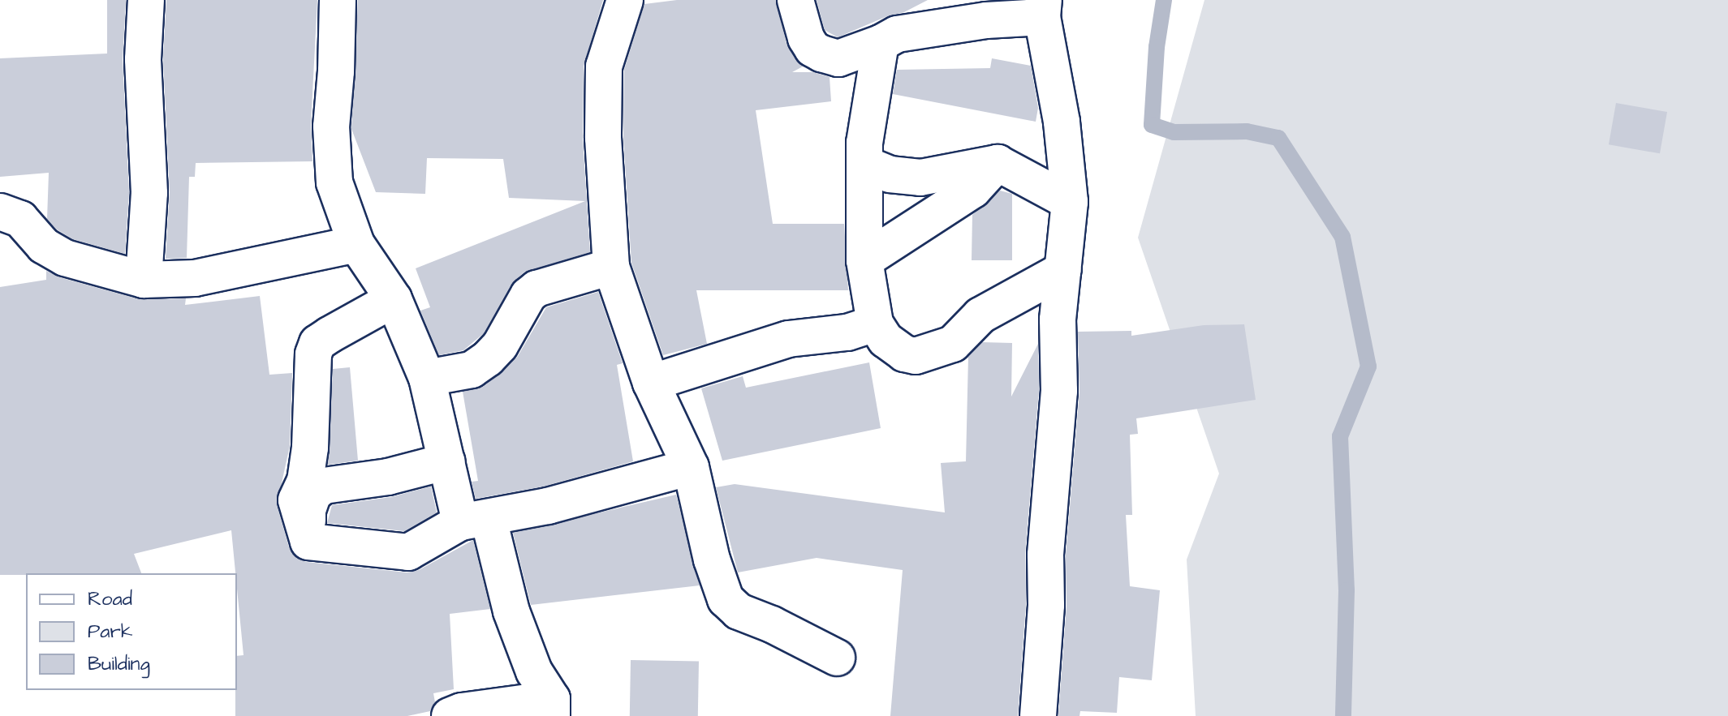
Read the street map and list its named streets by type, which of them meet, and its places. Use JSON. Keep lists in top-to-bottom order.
{
  "legend": ["Road", "Park", "Building"]
}
